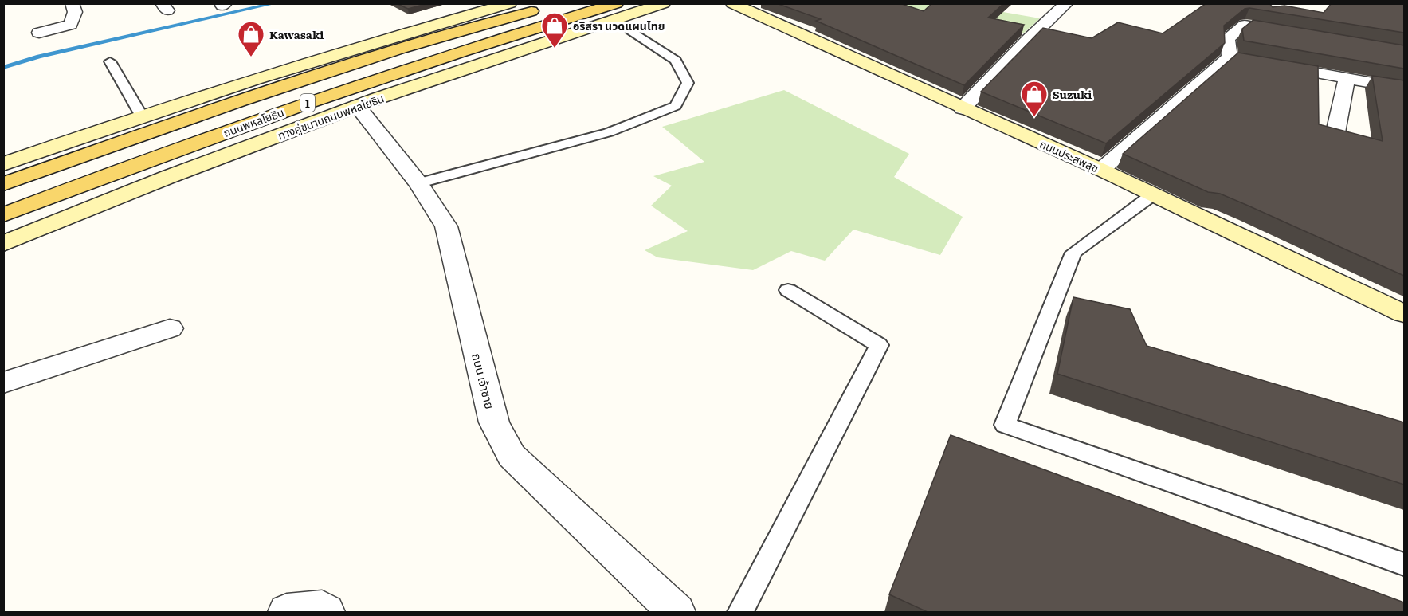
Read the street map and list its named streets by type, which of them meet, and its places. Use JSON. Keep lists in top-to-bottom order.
{
  "streets": {
    "main road": [
      "1",
      "ทางคู่ขนานถนนพหลโยธิน",
      "ถนนพหลโยธิน",
      "ถนนประสพสุข"
    ],
    "street": ["ถนน เจ้าชาย"]
  },
  "crossings": [
    ["ทางคู่ขนานถนนพหลโยธิน", "ถนนพหลโยธิน"],
    ["ทางคู่ขนานถนนพหลโยธิน", "ถนน เจ้าชาย"]
  ],
  "places": {
    "shop": ["อริสรา นวดแผนไทย", "Kawasaki", "Suzuki"]
  }
}
